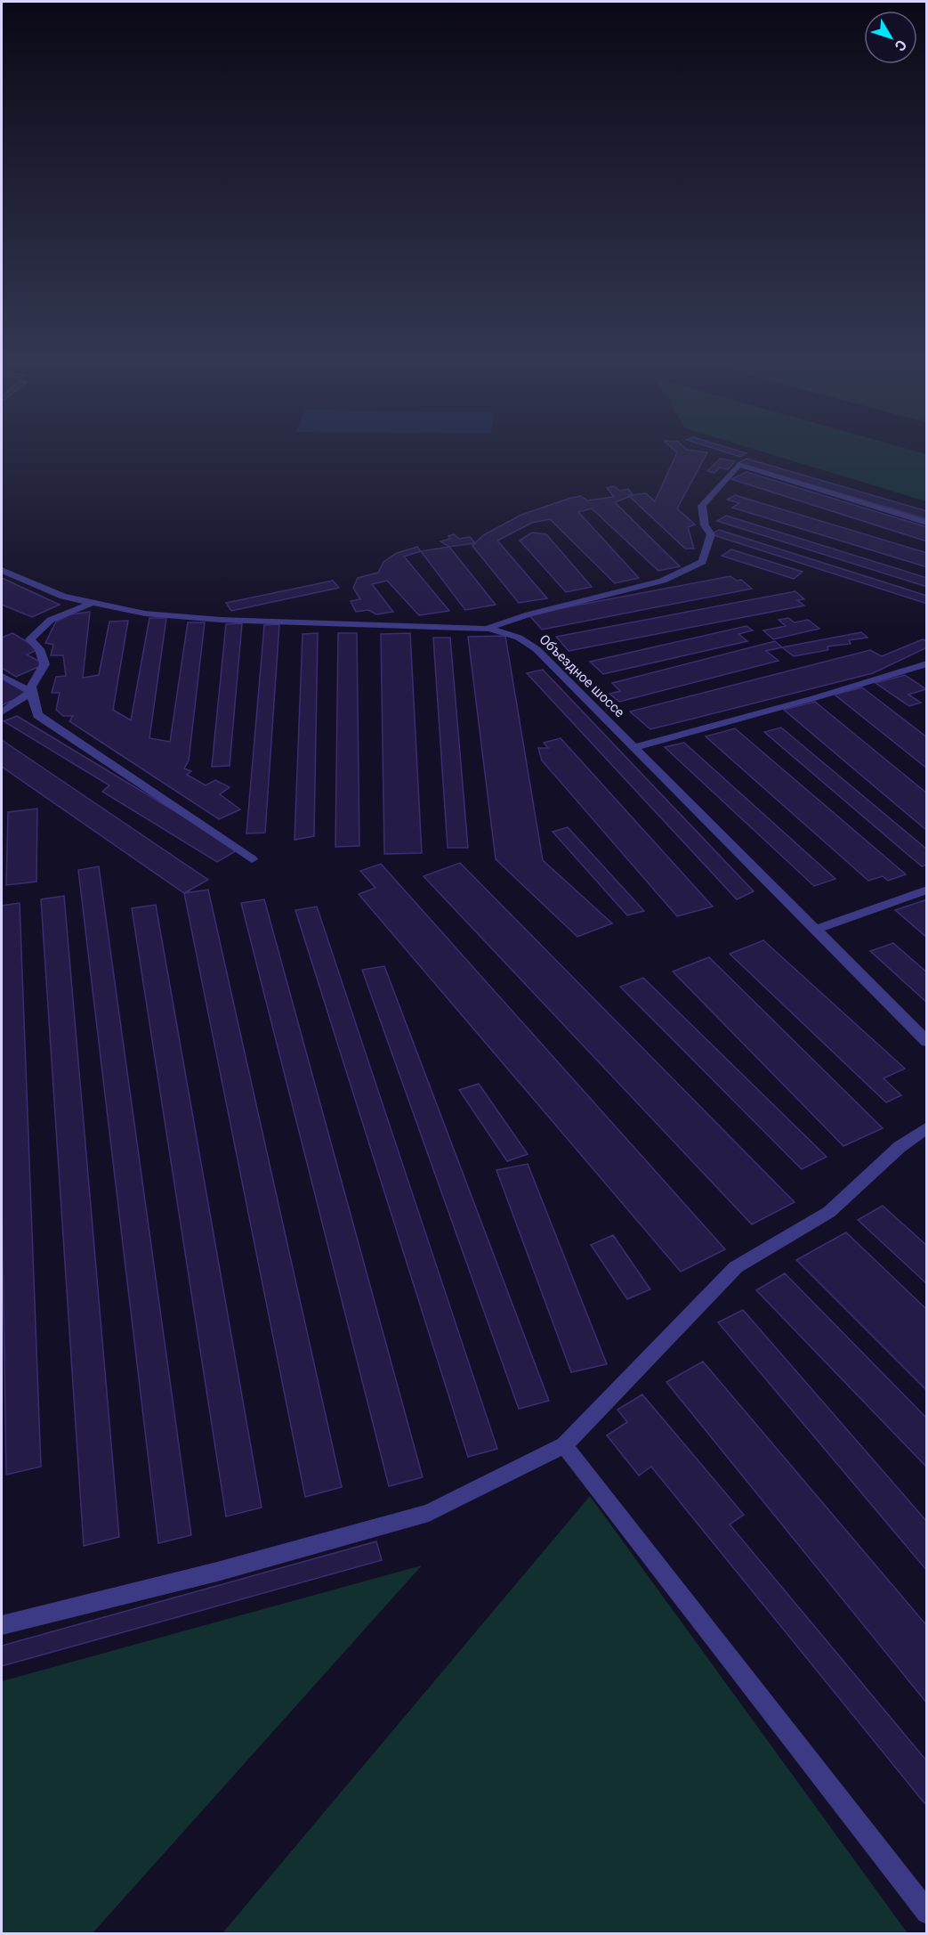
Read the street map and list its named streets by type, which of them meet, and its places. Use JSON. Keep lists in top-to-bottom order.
{
  "streets": {
    "street": ["Объездное шоссе"]
  },
  "north": "bottom right"
}
